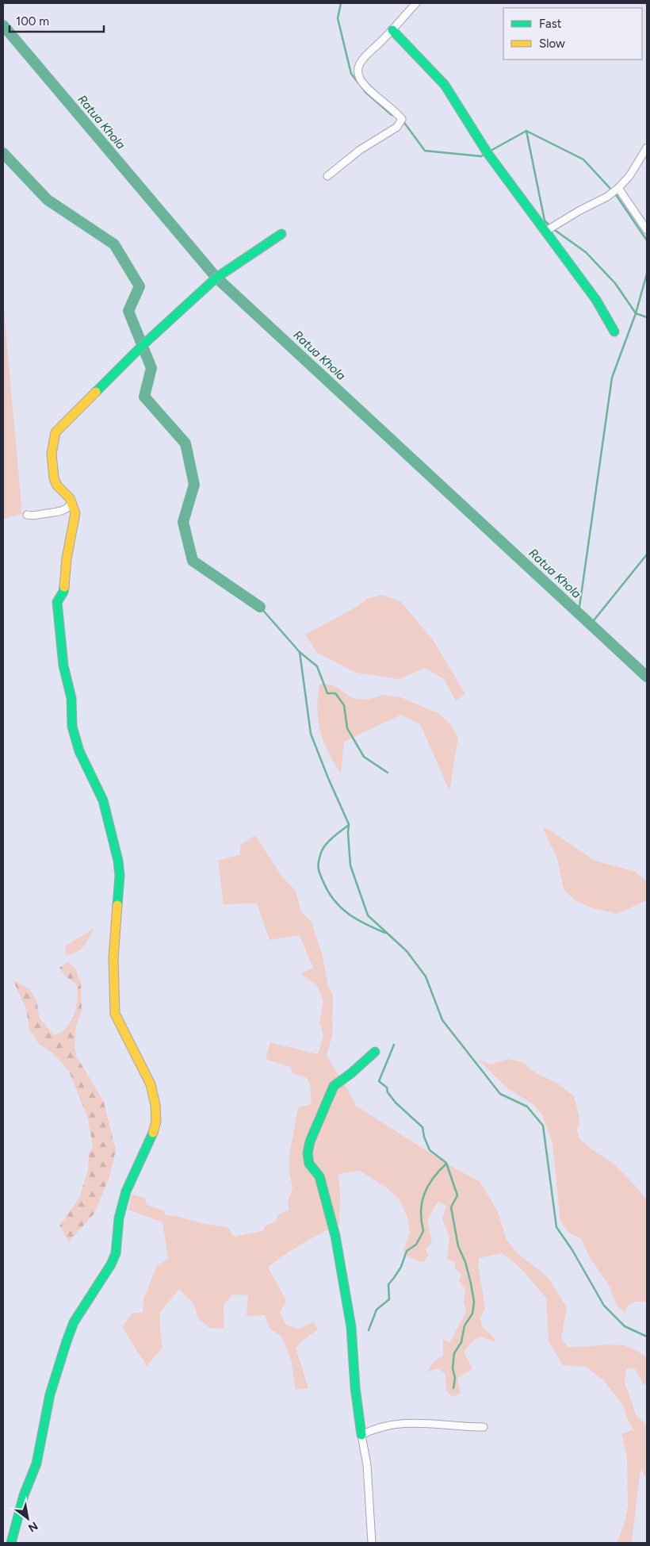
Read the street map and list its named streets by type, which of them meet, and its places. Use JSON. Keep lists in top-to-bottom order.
{
  "water": ["Ratua Khola"],
  "legend": ["Fast", "Slow"],
  "scale_bar": "100 m",
  "north": "bottom right"
}
